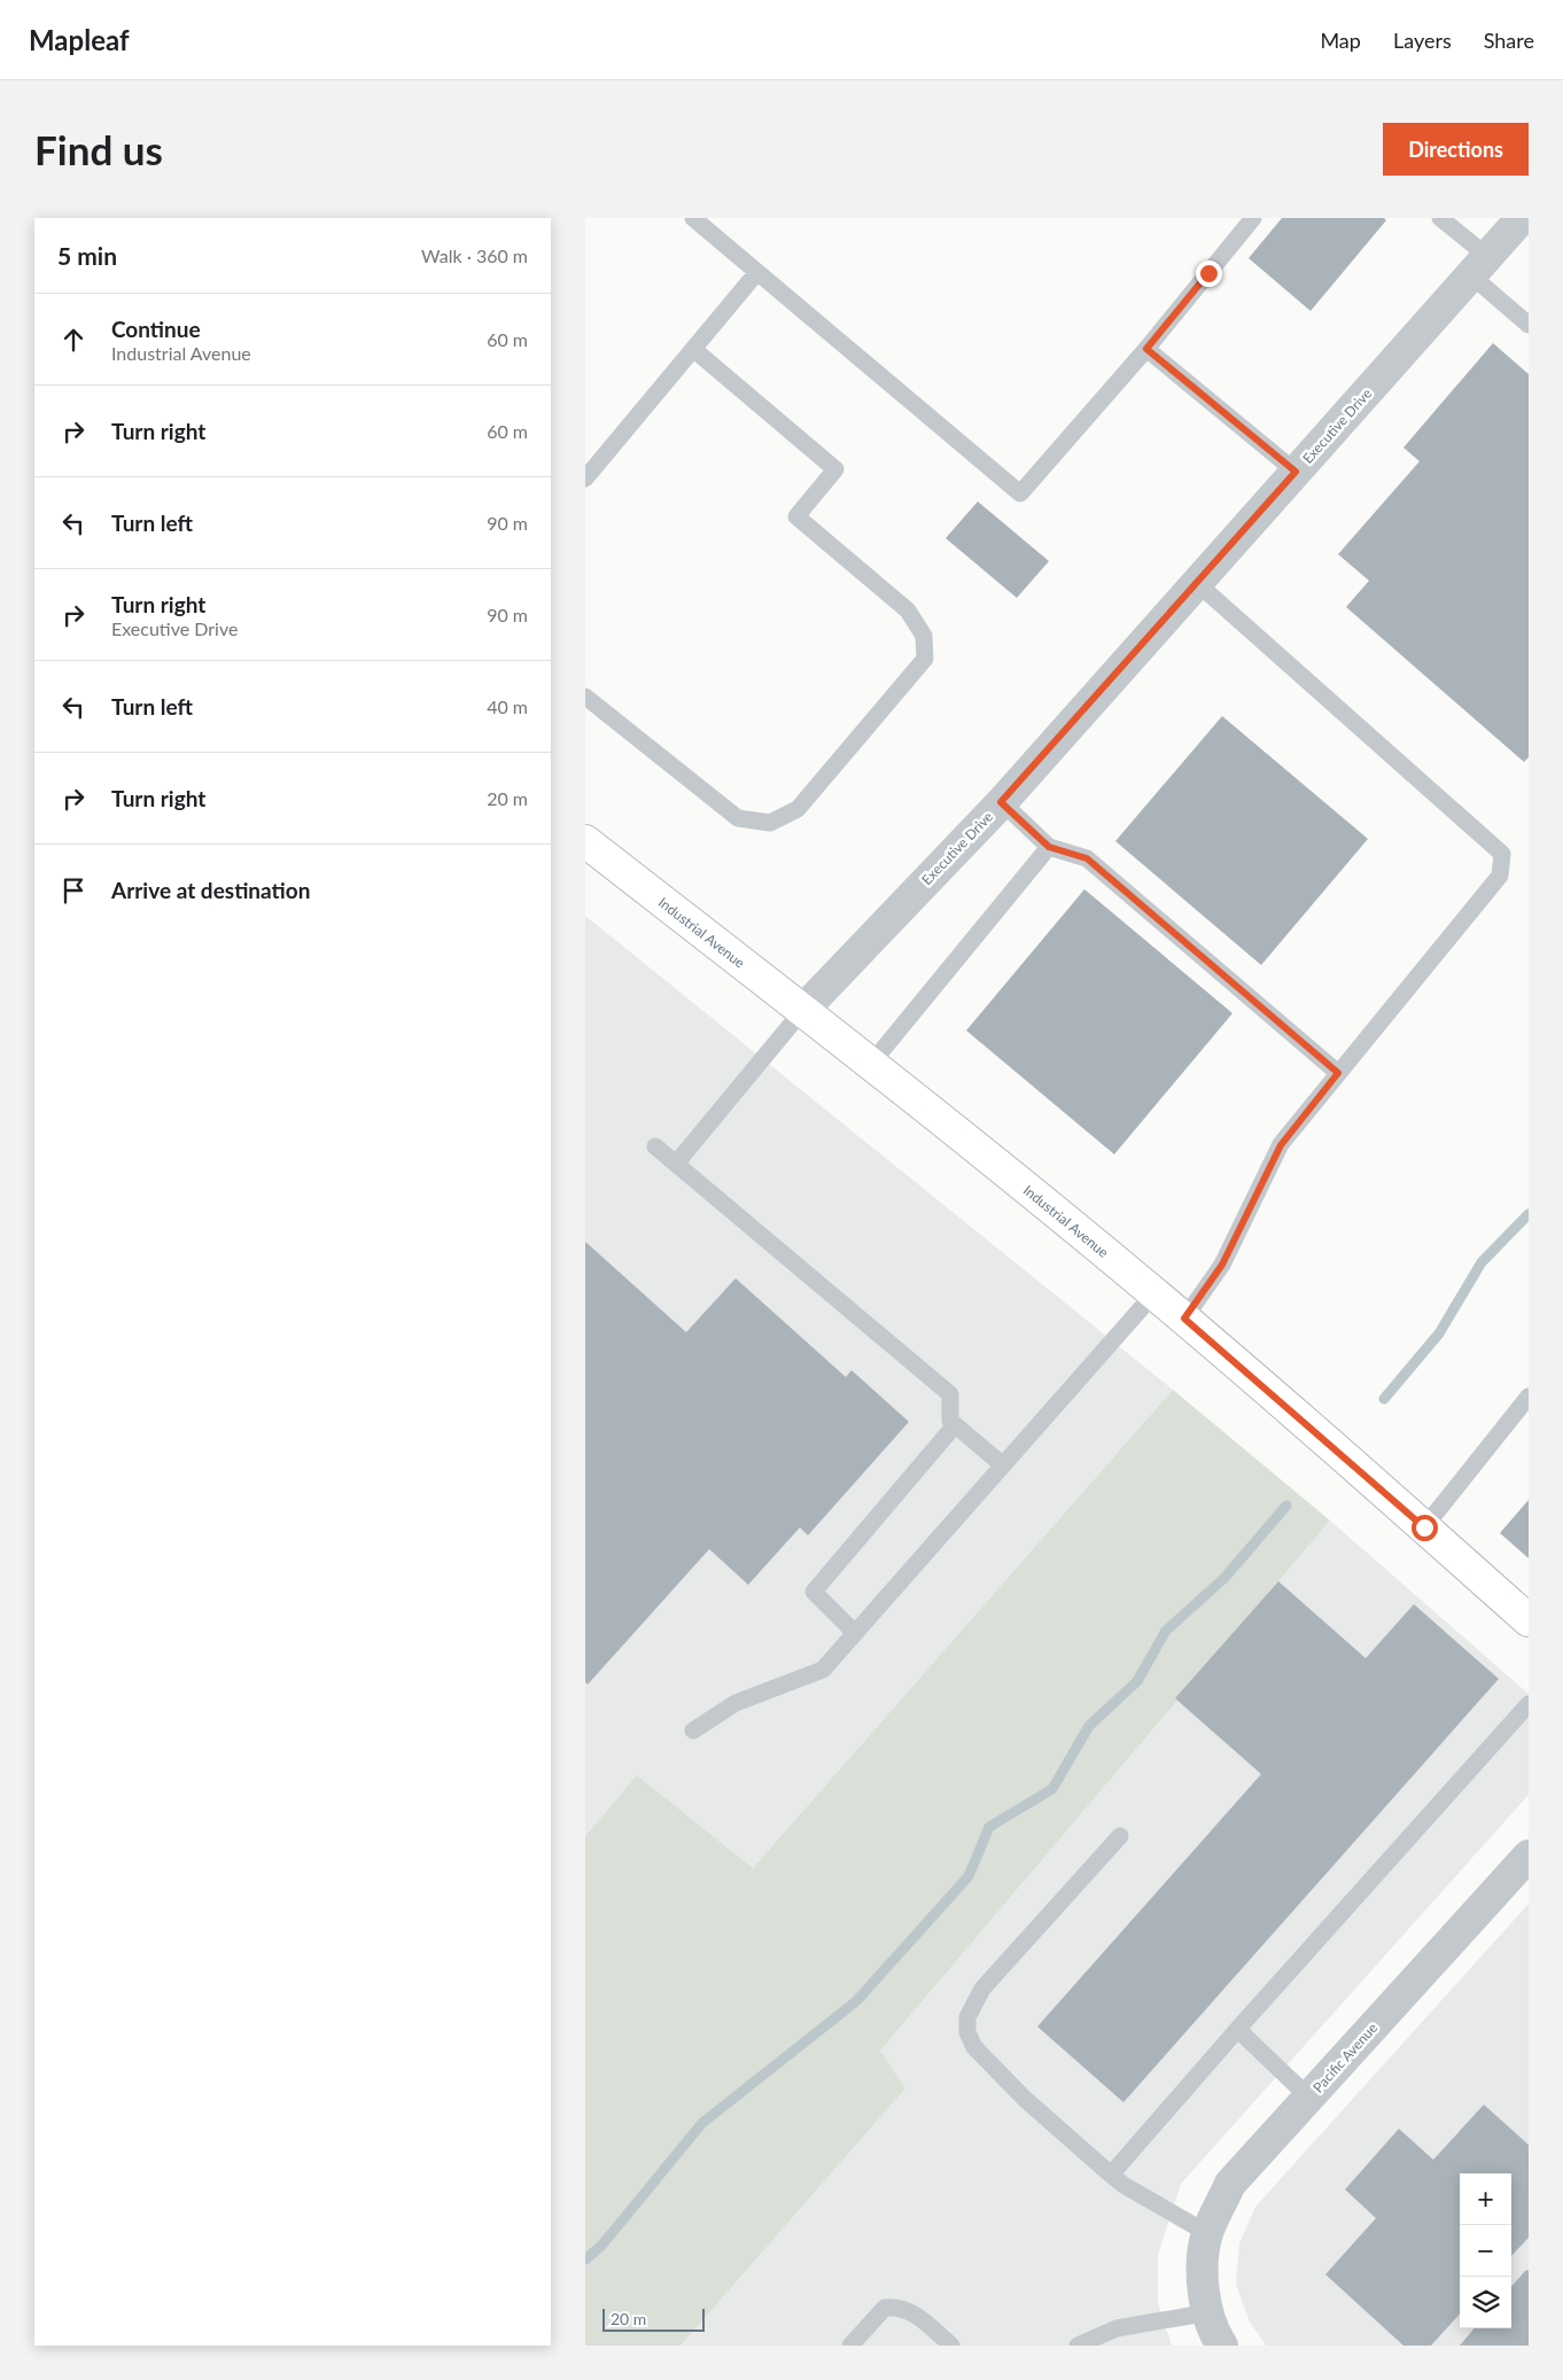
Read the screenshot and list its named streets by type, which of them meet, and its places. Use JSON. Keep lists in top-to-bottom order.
{
  "streets": {
    "main road": ["Industrial Avenue"],
    "street": ["Executive Drive", "Pacific Avenue"]
  },
  "crossings": [
    ["Executive Drive", "Industrial Avenue"]
  ],
  "scale_bar": "20 m",
  "page": {
    "header": "Mapleaf",
    "nav": ["Map", "Layers", "Share"],
    "buttons": "Directions",
    "title": "Find us",
    "heading": ["5 min", "Walk · 360 m"],
    "list": [
      ["Continue", "Industrial Avenue", "60 m"],
      ["Turn right", "60 m"],
      ["Turn left", "90 m"],
      ["Turn right", "Executive Drive", "90 m"],
      ["Turn left", "40 m"],
      ["Turn right", "20 m"],
      "Arrive at destination"
    ],
    "map_buttons": ["+", "−"],
    "scale": "20 m"
  }
}
